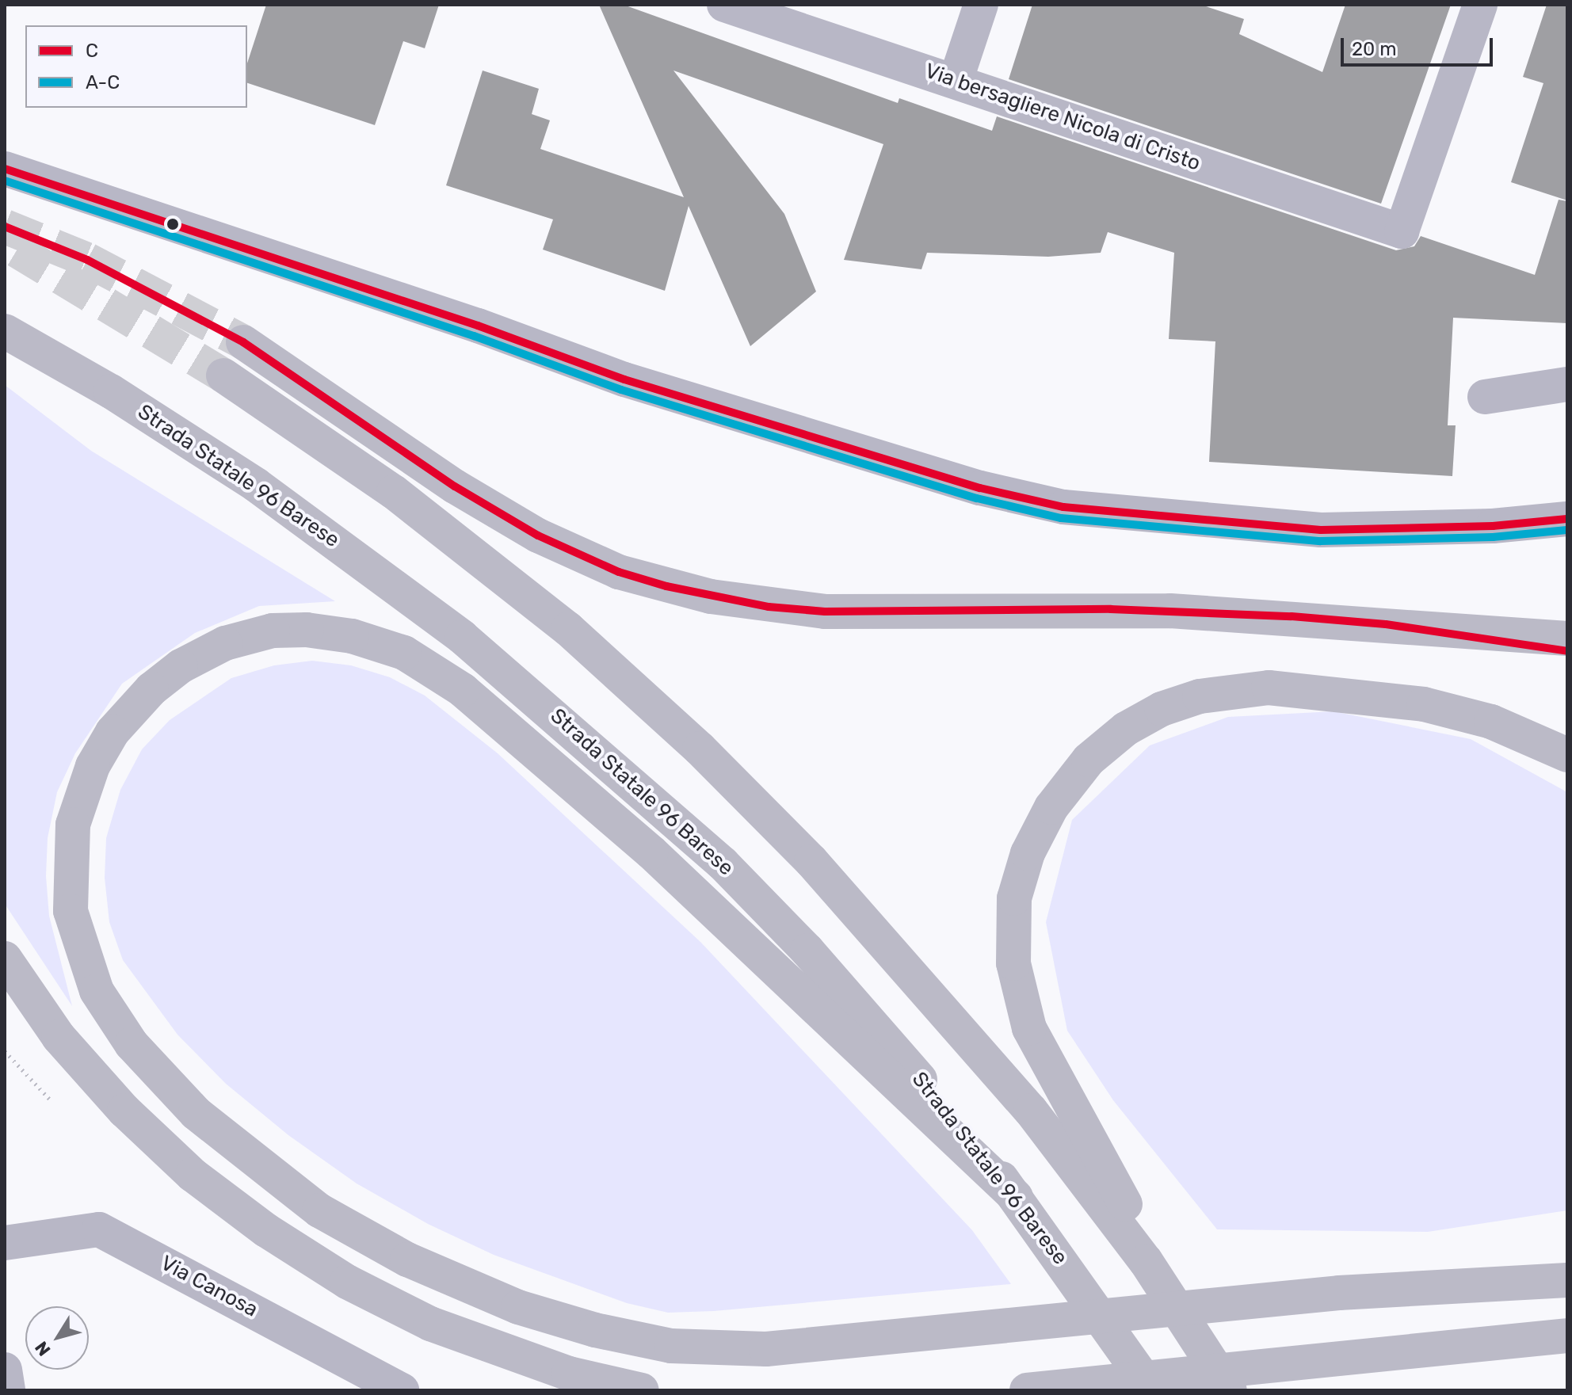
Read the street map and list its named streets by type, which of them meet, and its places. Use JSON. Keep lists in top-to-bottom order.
{
  "streets": {
    "main road": ["Strada Statale 96 Barese"],
    "street": ["Via bersagliere Nicola di Cristo", "Via Canosa"]
  },
  "lines": ["transit line C", "transit line A-C"],
  "legend": ["C", "A-C"],
  "scale_bar": "20 m",
  "north": "bottom left"
}
